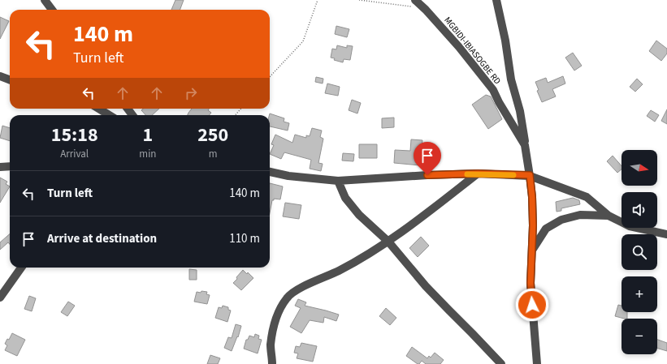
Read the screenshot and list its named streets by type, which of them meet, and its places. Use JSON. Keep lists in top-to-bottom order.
{
  "streets": {
    "street": ["MGBIDI-IBIASOGBE RD"]
  },
  "north": "right",
  "page": {
    "turn": ["140 m", "Turn left"],
    "eta": [
      "15:18",
      "Arrival",
      "1",
      "min",
      "250",
      "m"
    ],
    "map_buttons": ["+", "−"],
    "list": [
      {
        "name": "Turn left",
        "value": "140 m"
      },
      {
        "name": "Arrive at destination",
        "value": "110 m"
      }
    ]
  }
}
